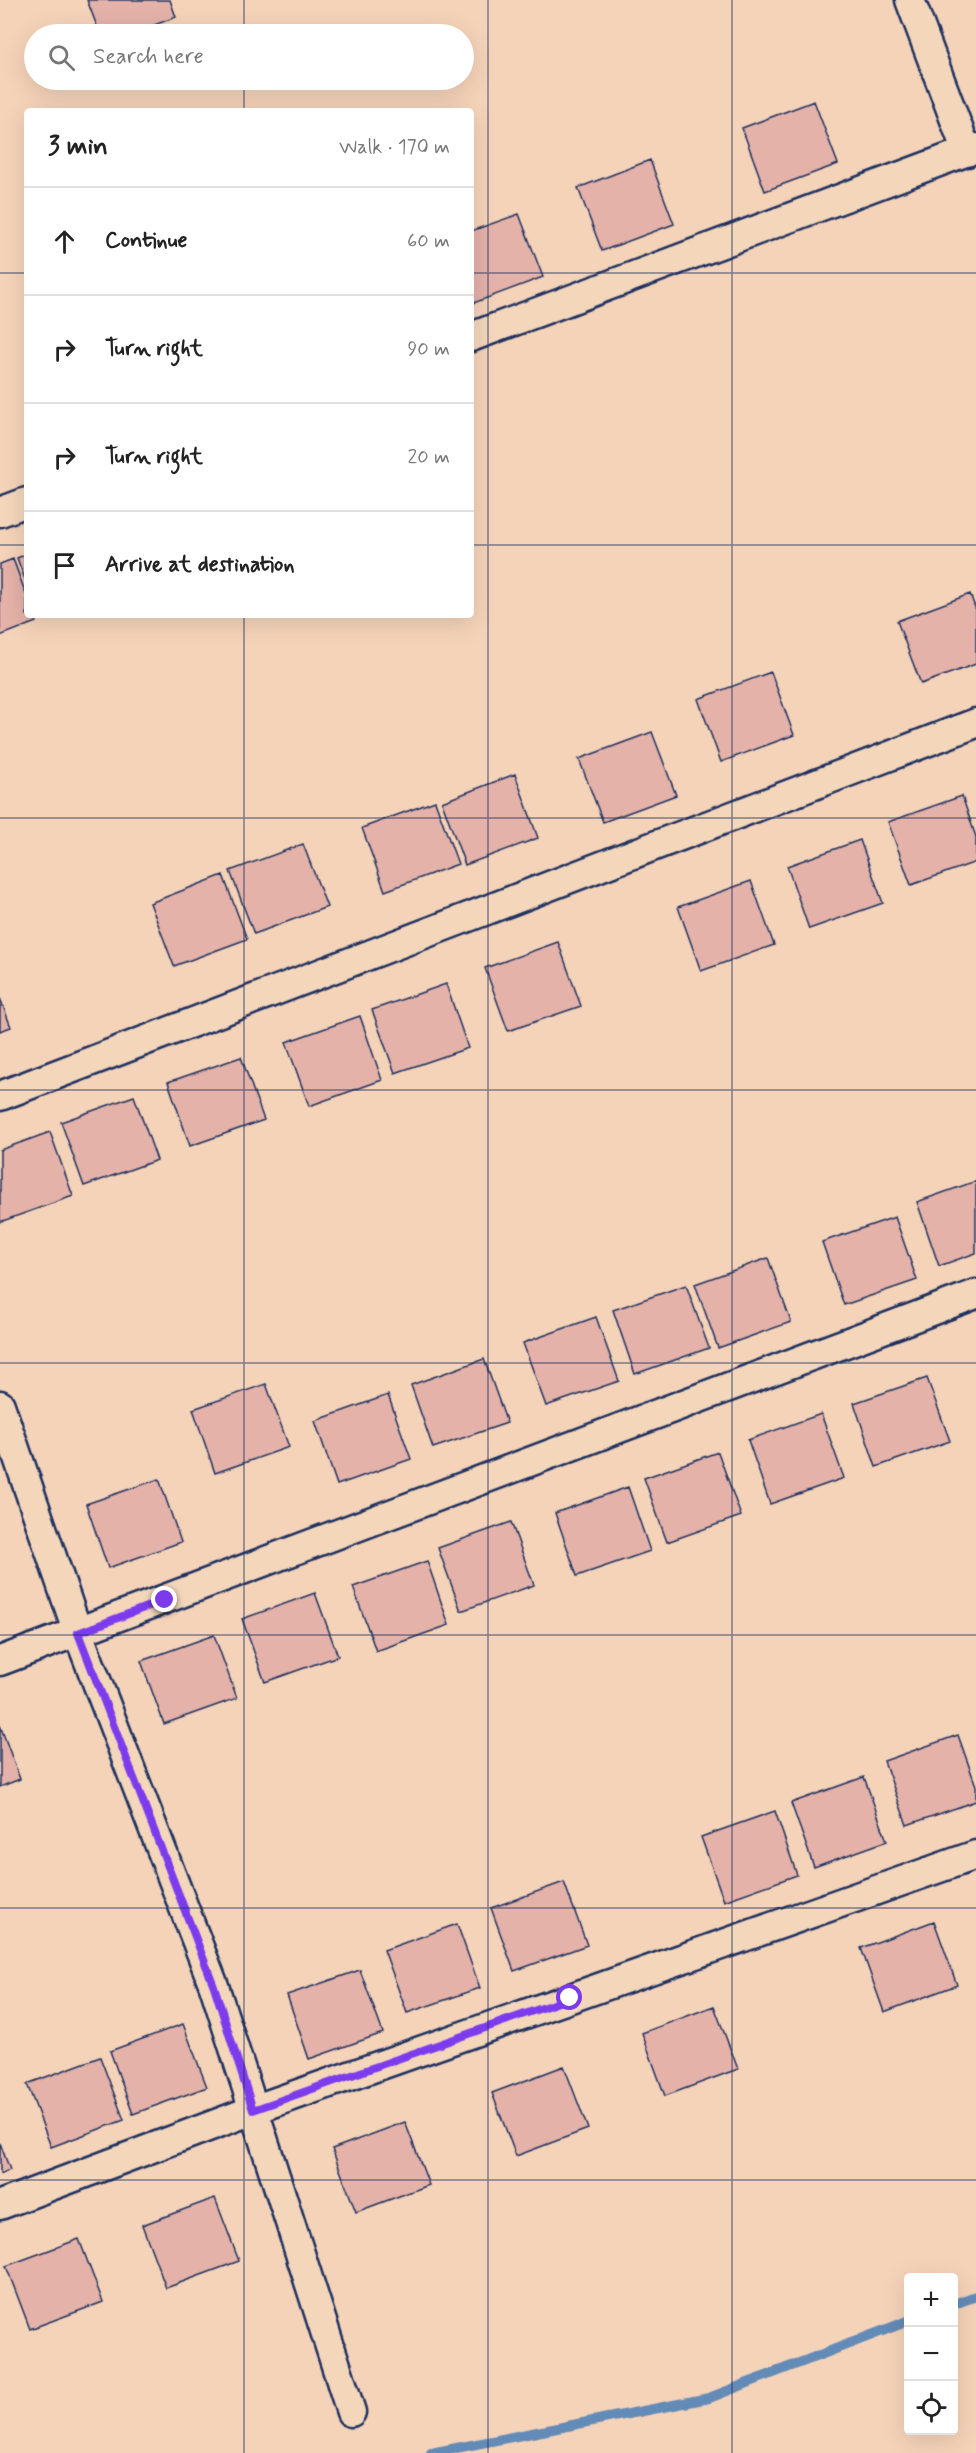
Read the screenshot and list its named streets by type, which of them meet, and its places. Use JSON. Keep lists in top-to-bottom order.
{
  "page": {
    "search": "Search here",
    "heading": ["3 min", "Walk · 170 m"],
    "list": [
      ["Continue", "60 m"],
      ["Turn right", "90 m"],
      ["Turn right", "20 m"],
      "Arrive at destination"
    ],
    "map_buttons": ["+", "−"]
  }
}
